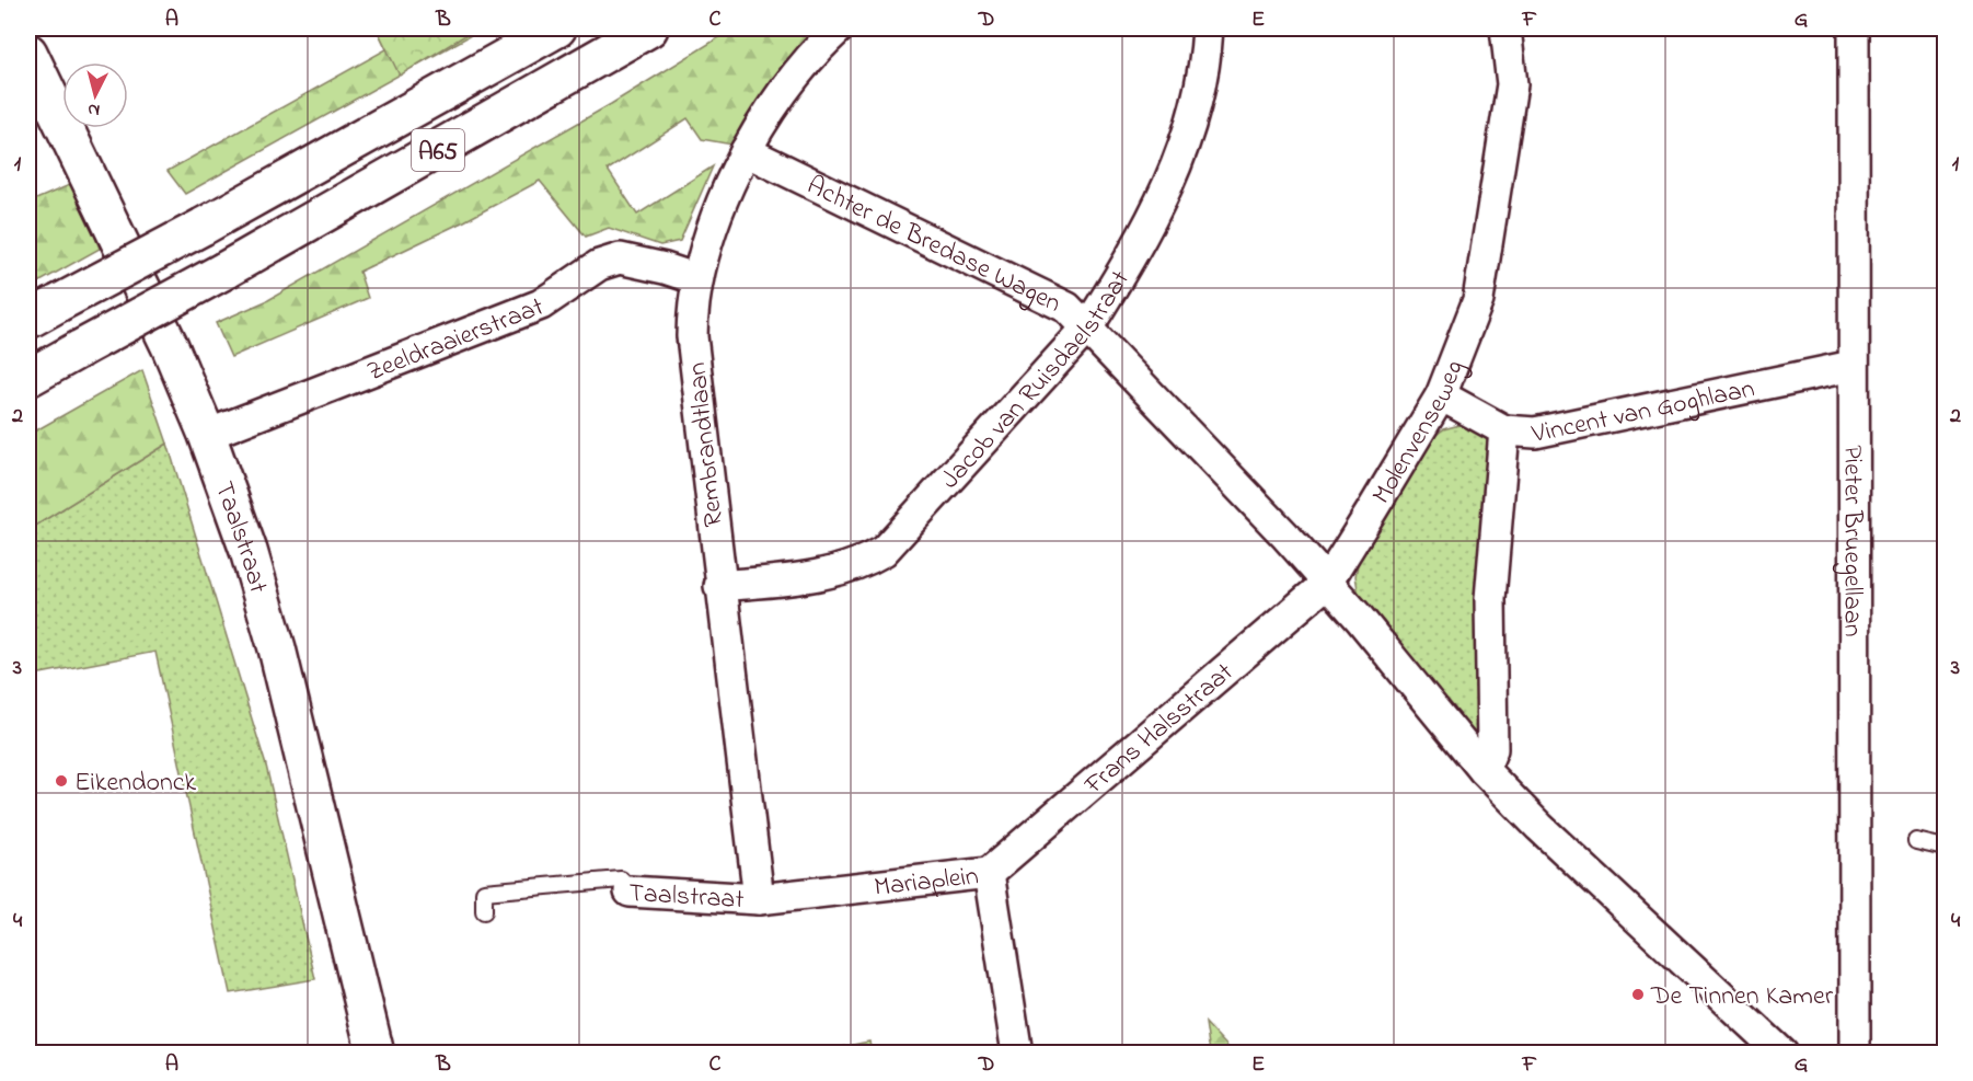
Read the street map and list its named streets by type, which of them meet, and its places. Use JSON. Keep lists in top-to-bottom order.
{
  "streets": {
    "main road": ["A65", "Taalstraat"],
    "street": [
      "Achter de Bredase Wagen",
      "Zeeldraaierstraat",
      "Jacob van Ruisdaelstraat",
      "Vincent van Goghlaan",
      "Molenvenseweg",
      "Rembrandtlaan",
      "Pieter Bruegellaan",
      "Frans Halsstraat",
      "Mariaplein"
    ]
  },
  "crossings": [
    ["Achter de Bredase Wagen", "Jacob van Ruisdaelstraat"],
    ["Achter de Bredase Wagen", "Molenvenseweg"],
    ["Achter de Bredase Wagen", "Rembrandtlaan"],
    ["Achter de Bredase Wagen", "Frans Halsstraat"],
    ["Zeeldraaierstraat", "Rembrandtlaan"],
    ["Zeeldraaierstraat", "Taalstraat"],
    ["Jacob van Ruisdaelstraat", "Rembrandtlaan"],
    ["Vincent van Goghlaan", "Molenvenseweg"],
    ["Vincent van Goghlaan", "Pieter Bruegellaan"],
    ["Molenvenseweg", "Frans Halsstraat"],
    ["Rembrandtlaan", "Taalstraat"],
    ["Rembrandtlaan", "Mariaplein"],
    ["Taalstraat", "Mariaplein"],
    ["Frans Halsstraat", "Mariaplein"]
  ],
  "places": ["Eikendonck", "De Tinnen Kamer"],
  "north": "bottom",
  "grid": {
    "columns": [
      "A",
      "B",
      "C",
      "D",
      "E",
      "F",
      "G"
    ],
    "rows": [
      "1",
      "2",
      "3",
      "4"
    ]
  }
}
